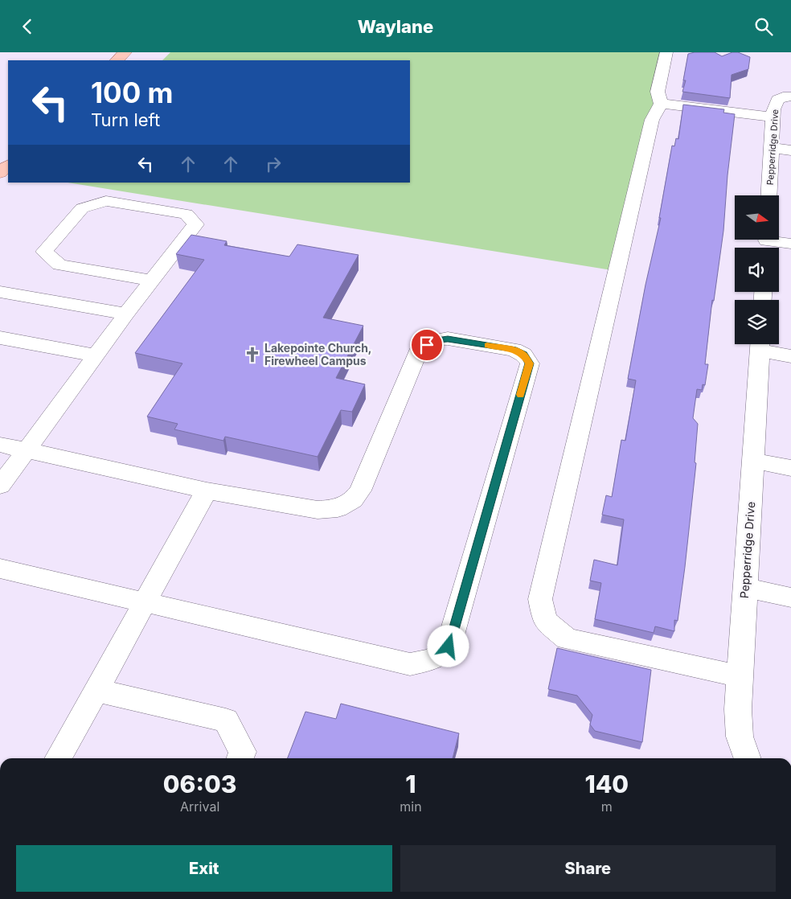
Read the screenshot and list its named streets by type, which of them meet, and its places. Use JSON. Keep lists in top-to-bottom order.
{
  "streets": {
    "street": ["Pepperridge Drive"]
  },
  "places": {
    "church": ["Lakepointe Church, Firewheel Campus"]
  },
  "north": "right",
  "page": {
    "header": "Waylane",
    "turn": ["100 m", "Turn left"],
    "eta": [
      "06:03",
      "Arrival",
      "1",
      "min",
      "140",
      "m"
    ],
    "buttons": ["Exit", "Share"]
  }
}
